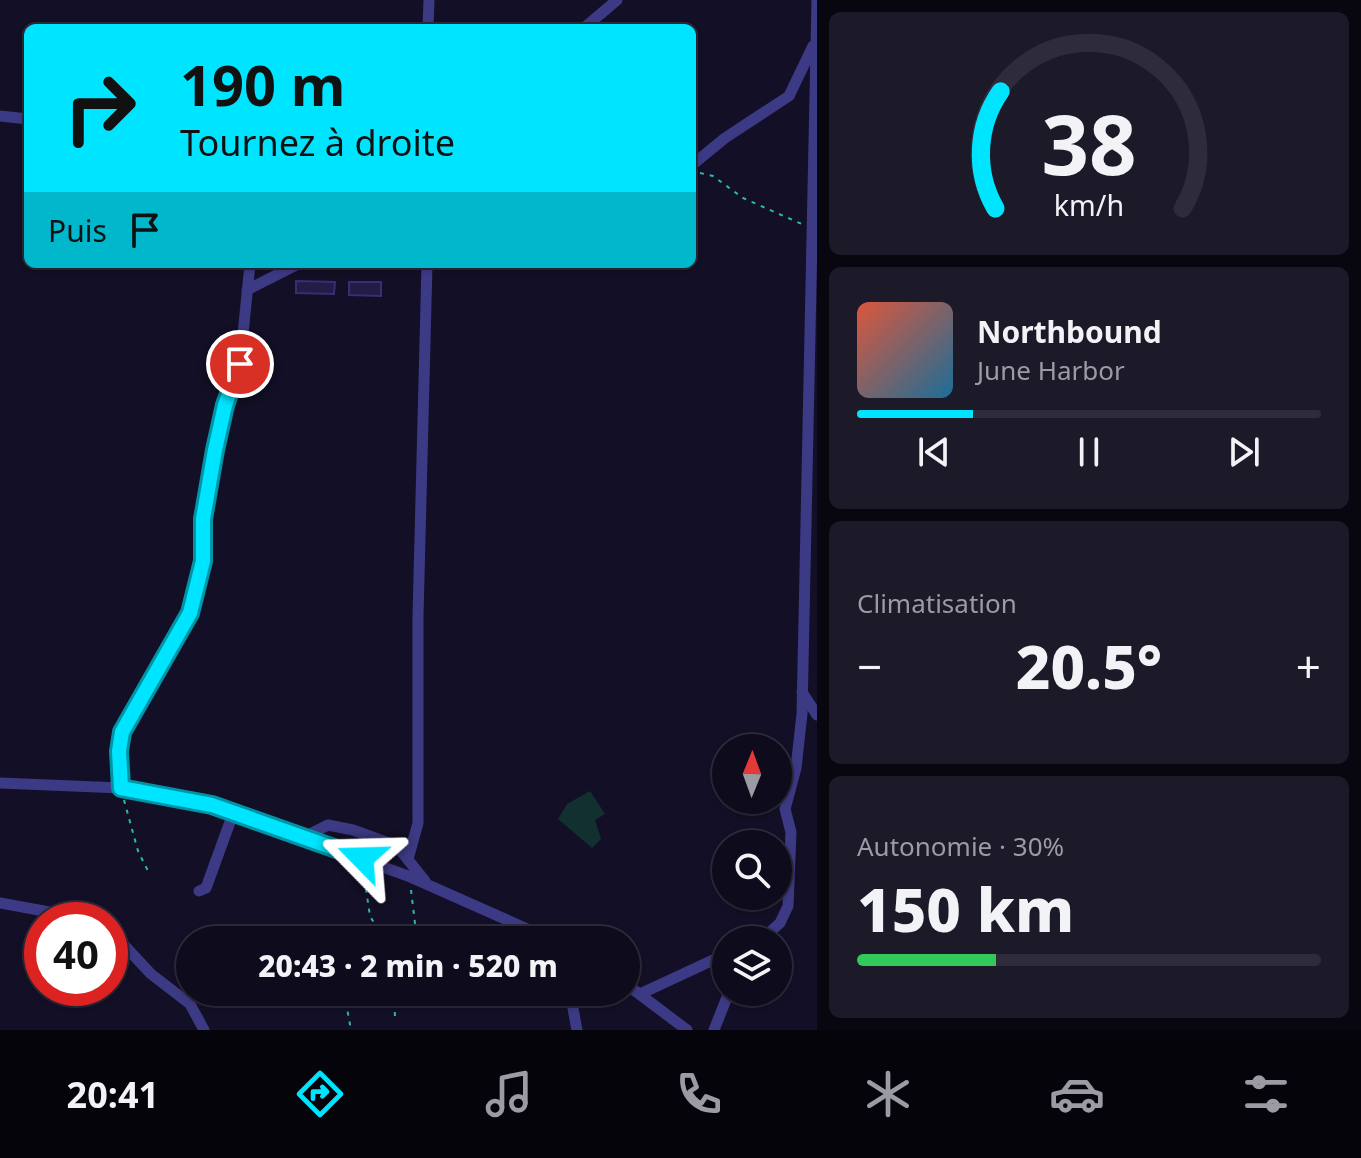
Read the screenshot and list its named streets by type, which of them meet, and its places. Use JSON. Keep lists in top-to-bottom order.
{
  "north": "top",
  "page": {
    "turn": ["190 m", "Tournez à droite"],
    "then": "Puis",
    "song": ["Northbound", "June Harbor"],
    "tile": [
      "Climatisation",
      ["Autonomie · 30%", "150 km"]
    ],
    "heat": ["−", "20.5°", "+"],
    "limit": "40",
    "trip": "20:43 · 2 min · 520 m",
    "tabs": "20:41",
    "gauge": ["38", "km/h"]
  }
}
